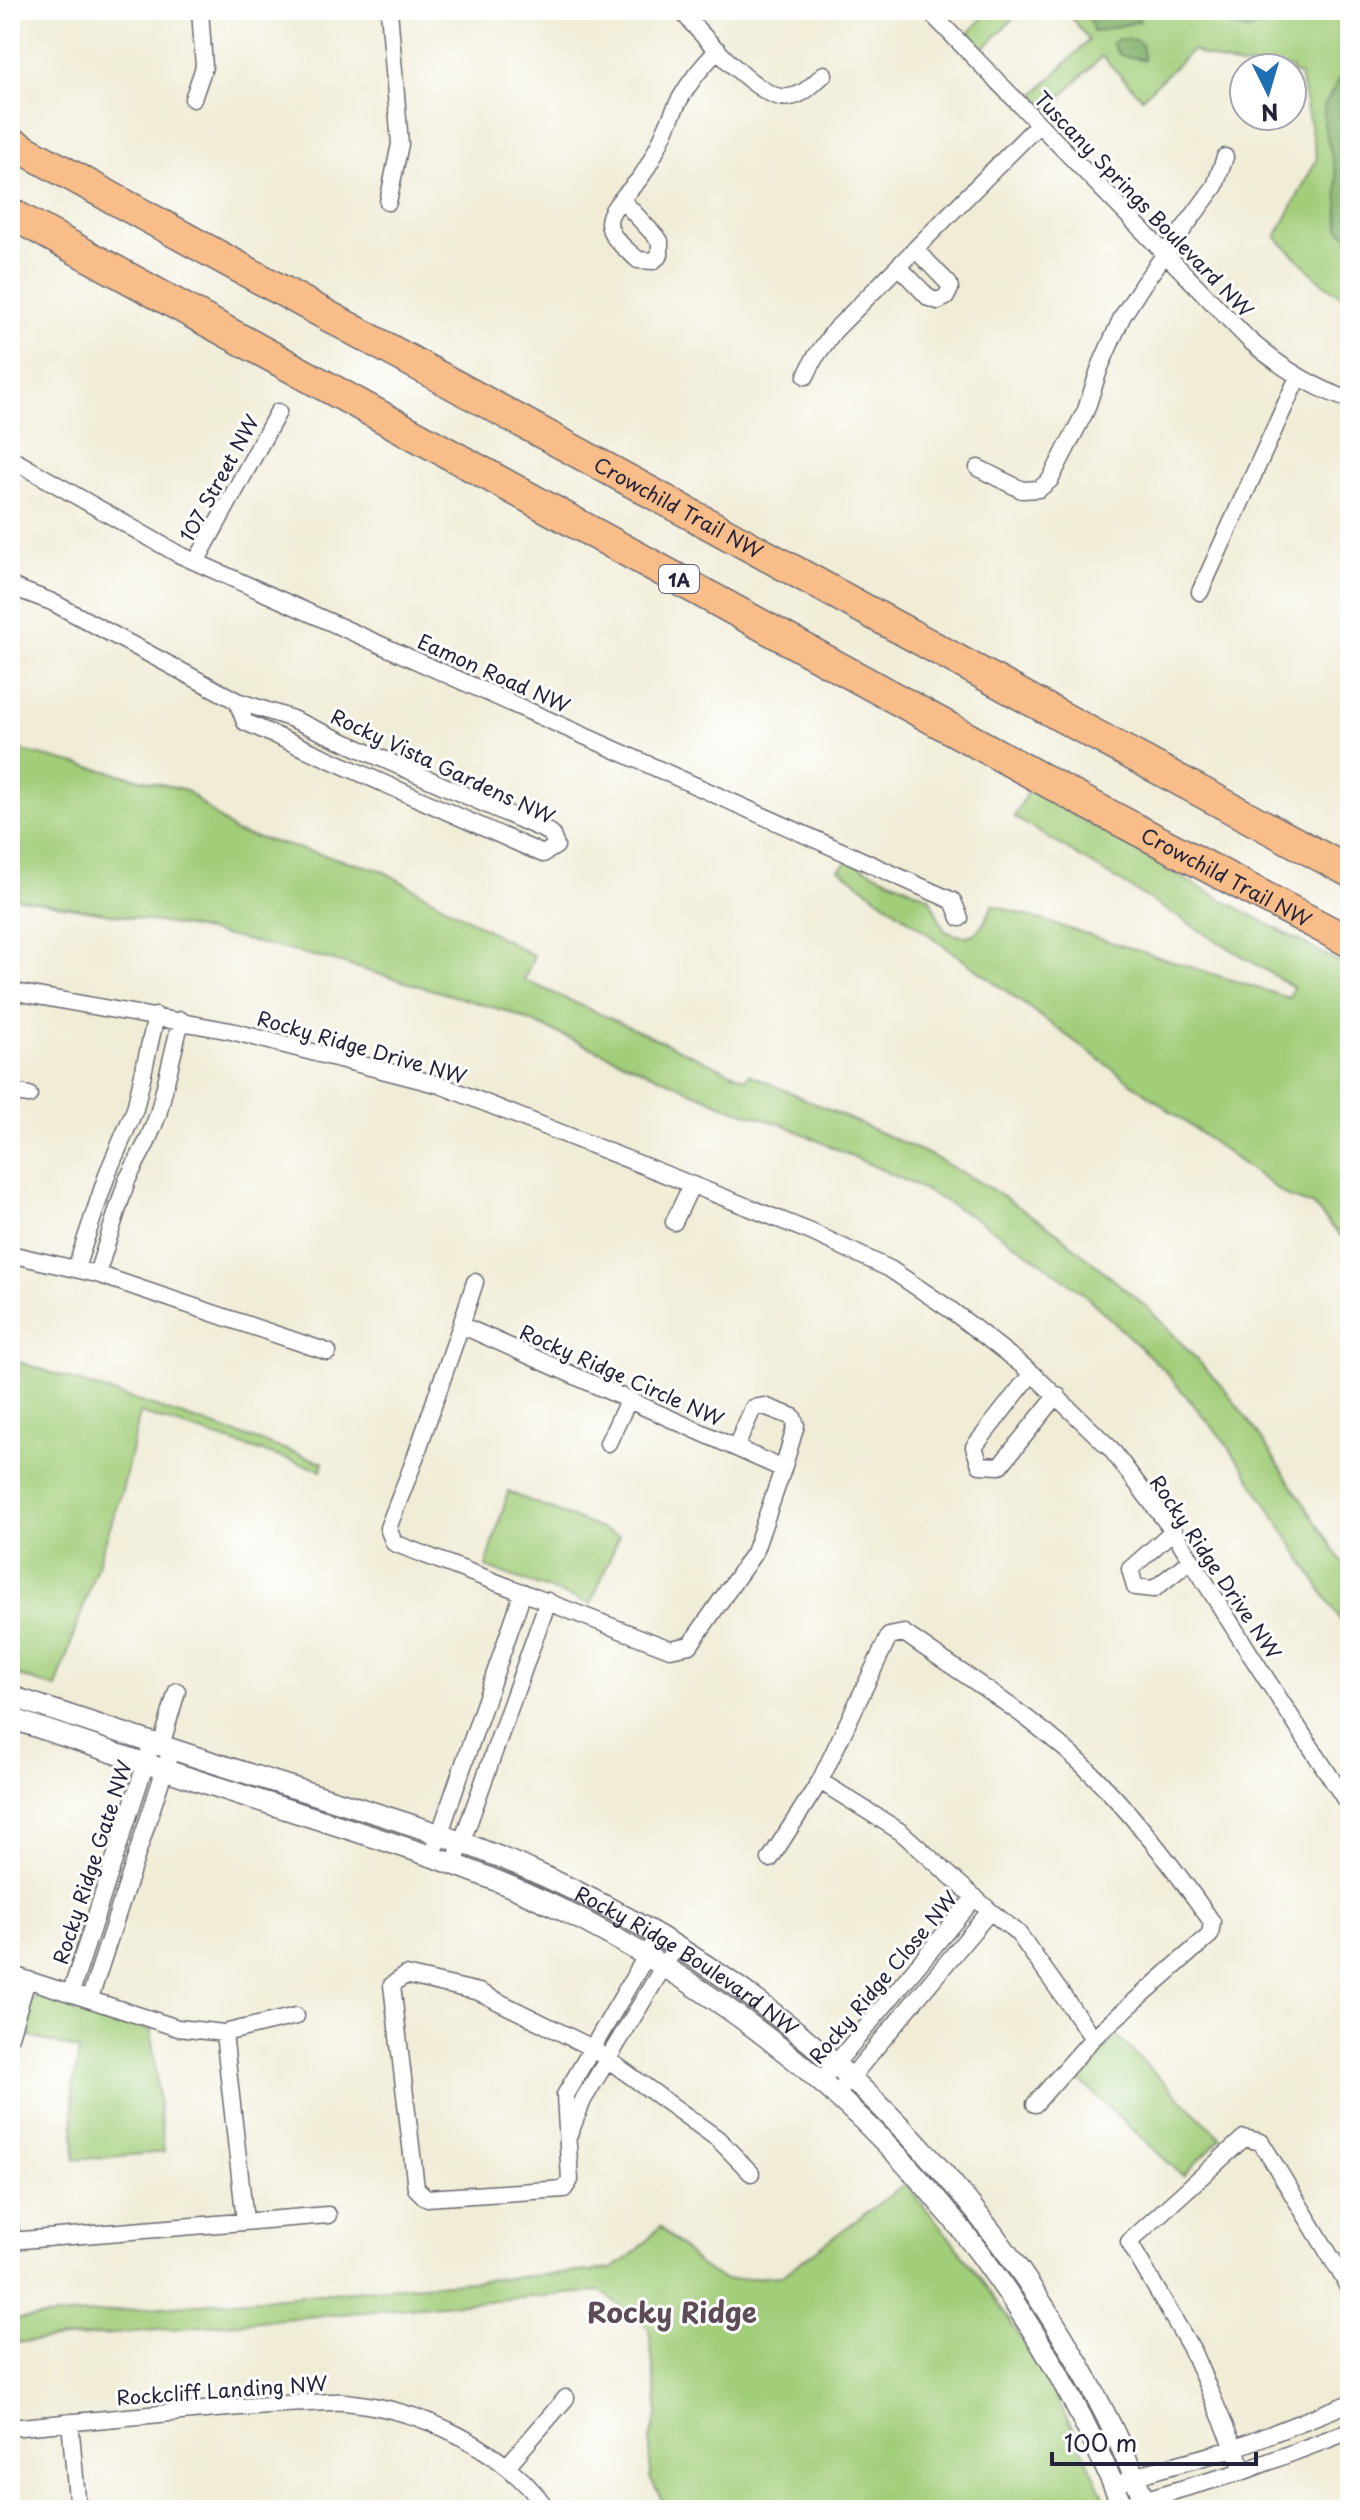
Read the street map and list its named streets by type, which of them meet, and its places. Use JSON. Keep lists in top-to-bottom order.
{
  "streets": {
    "highway": ["Crowchild Trail NW", "1A"],
    "street": [
      "Tuscany Springs Boulevard NW",
      "107 Street NW",
      "Eamon Road NW",
      "Rocky Vista Gardens NW",
      "Rocky Ridge Drive NW",
      "Rocky Ridge Circle NW",
      "Rocky Ridge Gate NW",
      "Rocky Ridge Boulevard NW",
      "Rocky Ridge Close NW",
      "Rockcliff Landing NW"
    ]
  },
  "crossings": [
    ["107 Street NW", "Eamon Road NW"],
    ["Rocky Ridge Gate NW", "Rocky Ridge Boulevard NW"],
    ["Rocky Ridge Boulevard NW", "Rocky Ridge Close NW"]
  ],
  "districts": ["Rocky Ridge"],
  "scale_bar": "100 m",
  "north": "bottom"
}
